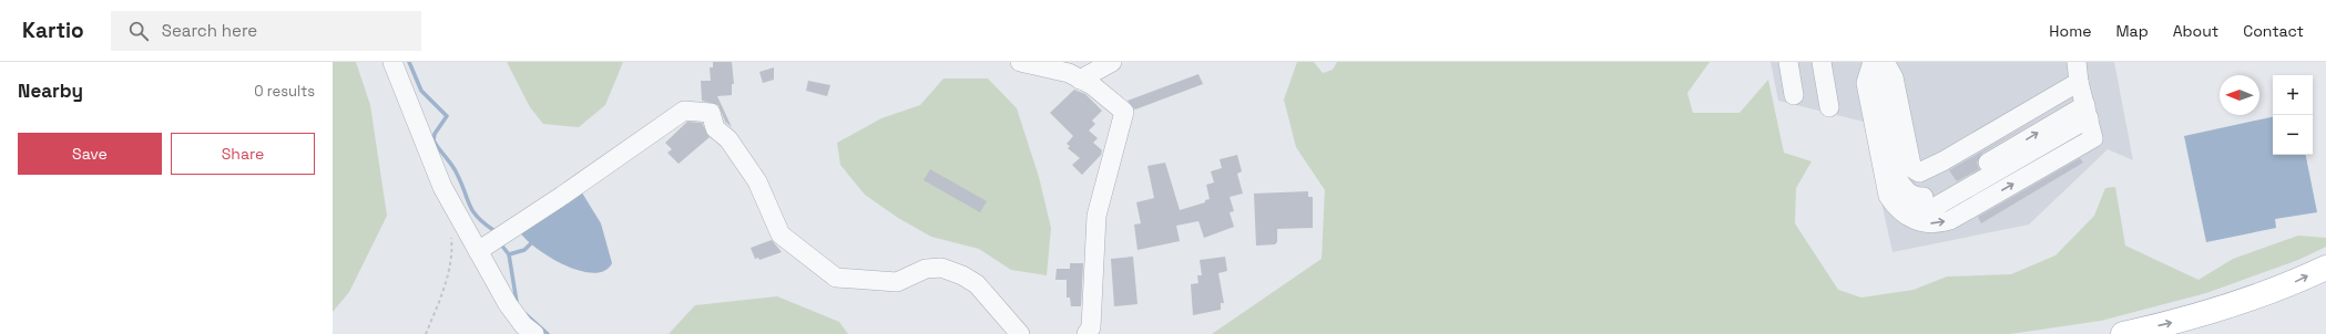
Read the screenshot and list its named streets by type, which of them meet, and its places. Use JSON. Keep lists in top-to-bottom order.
{
  "north": "left",
  "page": {
    "header": "Kartio",
    "search": "Search here",
    "nav": [
      "Home",
      "Map",
      "About",
      "Contact"
    ],
    "heading": ["Nearby", "0 results"],
    "map_buttons": ["+", "−"],
    "buttons": ["Save", "Share"]
  }
}
